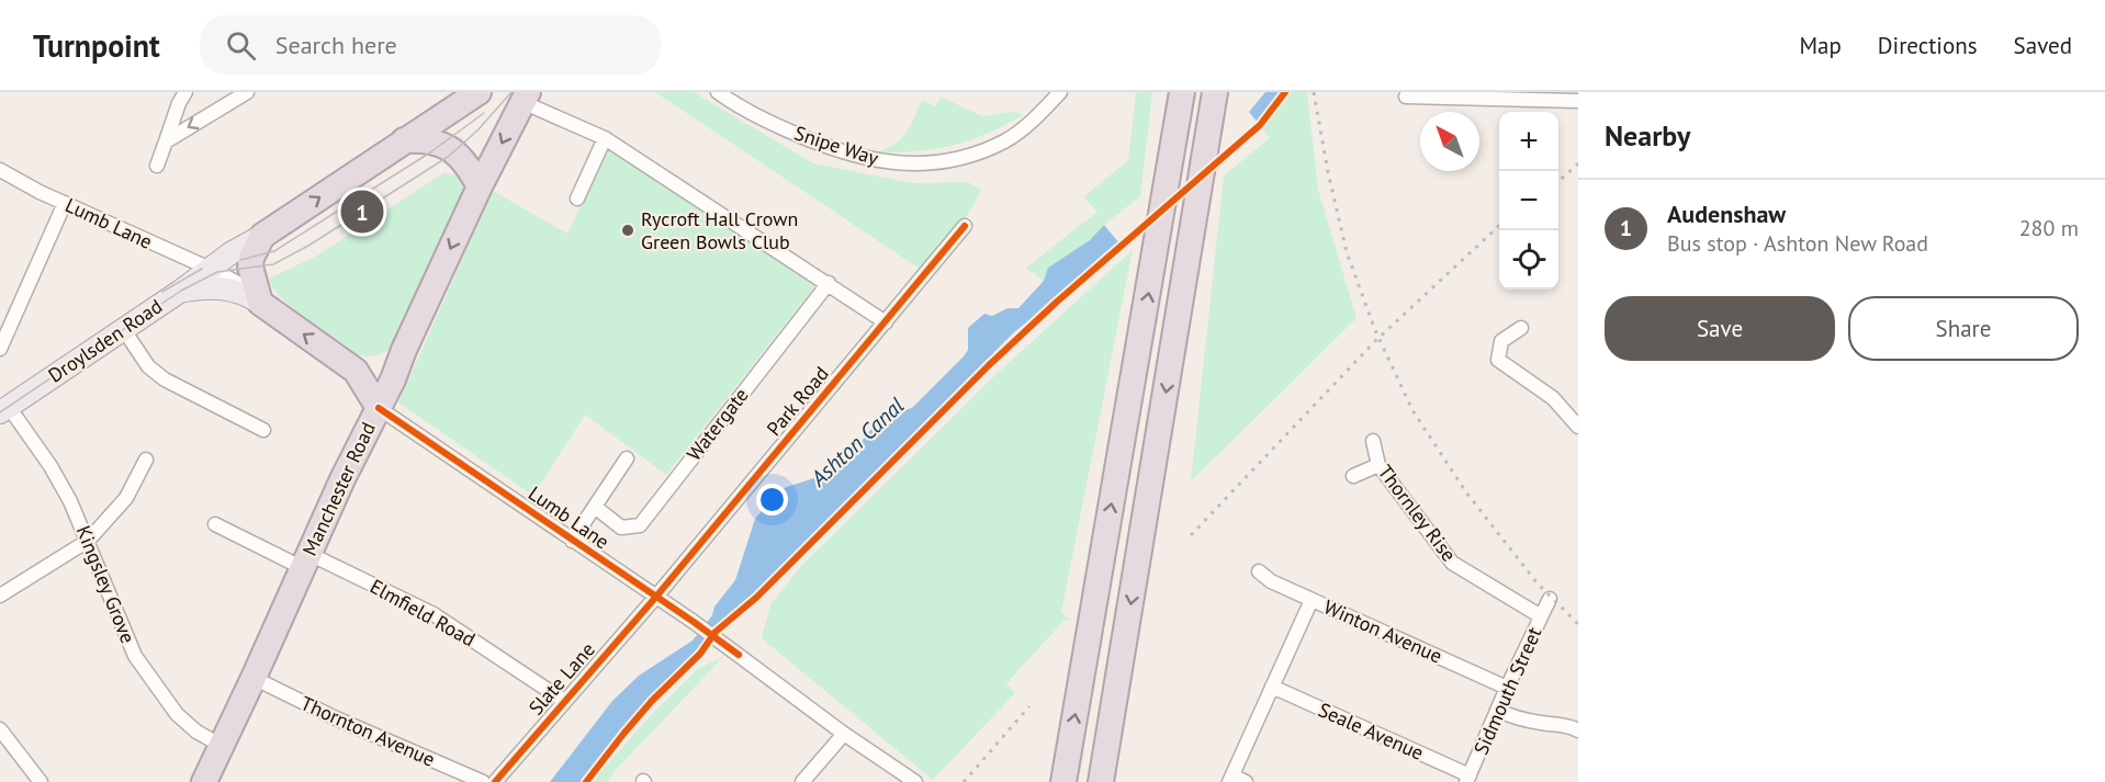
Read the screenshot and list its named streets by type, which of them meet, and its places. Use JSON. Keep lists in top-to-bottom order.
{
  "streets": {
    "highway": ["Lumb Lane", "Manchester Road"],
    "main road": ["Droylsden Road"],
    "street": [
      "Snipe Way",
      "Park Road",
      "Watergate",
      "Thornley Rise",
      "Kingsley Grove",
      "Elmfield Road",
      "Winton Avenue",
      "Slate Lane",
      "Sidmouth Street",
      "Thornton Avenue",
      "Seale Avenue"
    ]
  },
  "crossings": [
    ["Lumb Lane", "Droylsden Road"],
    ["Lumb Lane", "Park Road"],
    ["Lumb Lane", "Manchester Road"],
    ["Lumb Lane", "Slate Lane"],
    ["Droylsden Road", "Kingsley Grove"],
    ["Park Road", "Slate Lane"],
    ["Manchester Road", "Kingsley Grove"],
    ["Manchester Road", "Elmfield Road"],
    ["Manchester Road", "Thornton Avenue"],
    ["Thornley Rise", "Sidmouth Street"],
    ["Elmfield Road", "Slate Lane"],
    ["Winton Avenue", "Sidmouth Street"],
    ["Sidmouth Street", "Seale Avenue"]
  ],
  "one_way": ["Manchester Road"],
  "water": ["Ashton Canal"],
  "places": ["Rycroft Hall Crown Green Bowls Club"],
  "north": "top left",
  "page": {
    "header": "Turnpoint",
    "search": "Search here",
    "nav": ["Map", "Directions", "Saved"],
    "heading": "Nearby",
    "map_buttons": ["+", "−"],
    "list": [
      {
        "mark": "1",
        "name": "Audenshaw",
        "note": "Bus stop · Ashton New Road",
        "value": "280 m"
      }
    ],
    "pins": "1",
    "buttons": ["Save", "Share"]
  }
}
